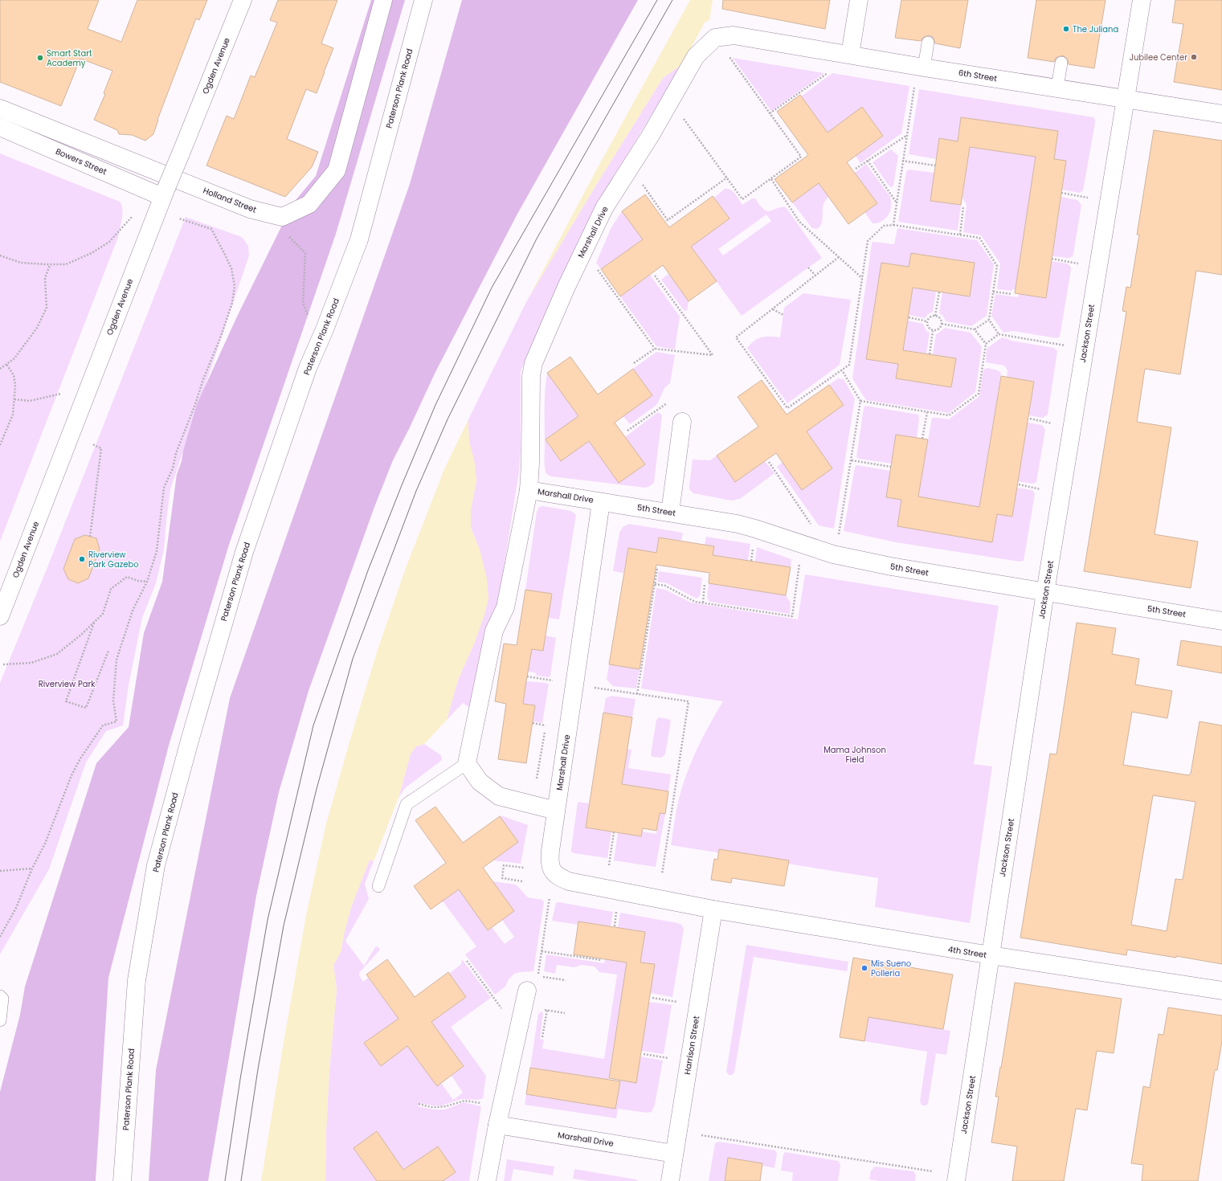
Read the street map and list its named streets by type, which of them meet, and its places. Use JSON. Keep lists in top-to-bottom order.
{
  "streets": {
    "street": [
      "Ogden Avenue",
      "6th Street",
      "Paterson Plank Road",
      "Bowers Street",
      "Holland Street",
      "Marshall Drive",
      "Jackson Street",
      "5th Street",
      "4th Street",
      "Harrison Street"
    ]
  },
  "crossings": [
    ["Ogden Avenue", "Bowers Street"],
    ["6th Street", "Marshall Drive"],
    ["6th Street", "Jackson Street"],
    ["Marshall Drive", "5th Street"],
    ["Marshall Drive", "4th Street"],
    ["Marshall Drive", "Harrison Street"],
    ["Jackson Street", "5th Street"],
    ["Jackson Street", "4th Street"],
    ["4th Street", "Harrison Street"]
  ],
  "parks": ["Riverview Park", "Mama Johnson Field"],
  "places": [
    "The Juliana",
    "Jubilee Center",
    "Smart Start Academy",
    "Riverview Park Gazebo",
    "Mis Sueno Polleria"
  ]
}
